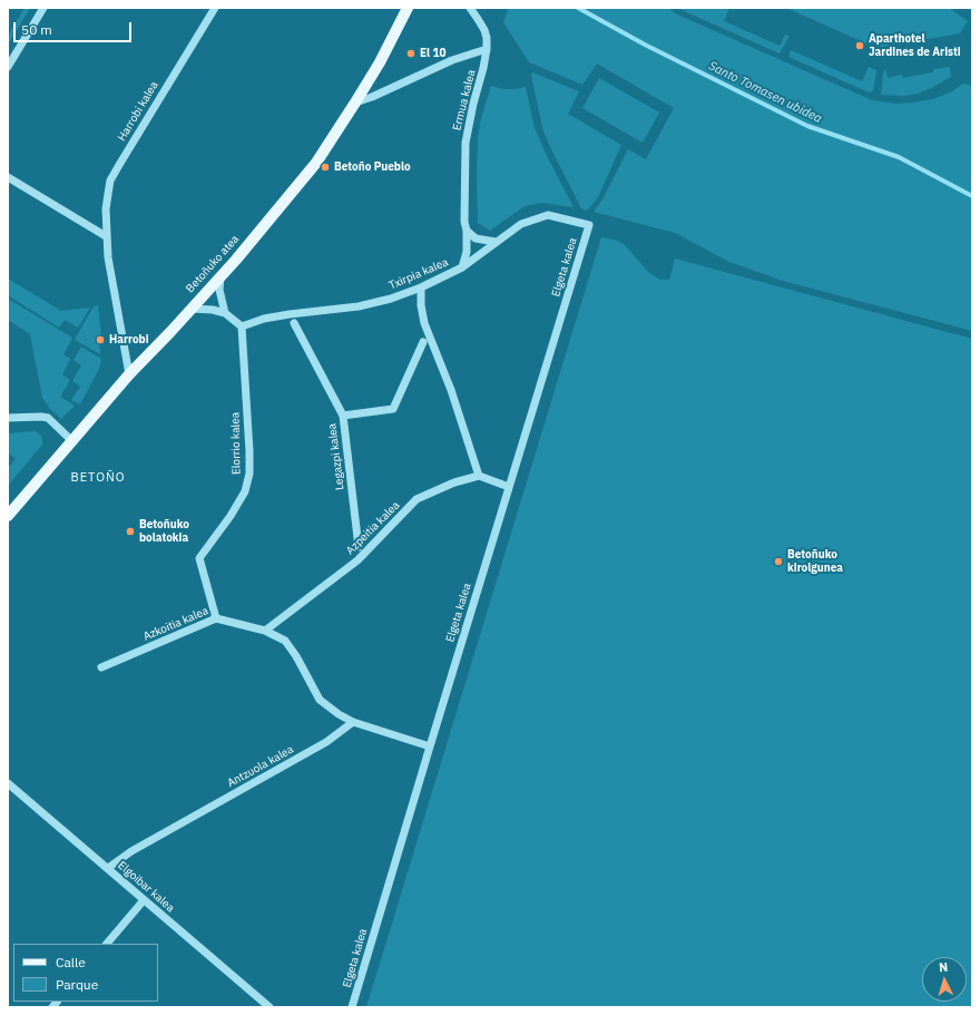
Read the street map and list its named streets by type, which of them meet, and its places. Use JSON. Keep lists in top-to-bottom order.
{
  "streets": {
    "main road": ["Betoñuko atea"],
    "street": [
      "Ermua kalea",
      "Harrobi kalea",
      "Elgeta kalea",
      "Txirpia kalea",
      "Elorrio kalea",
      "Legazpi kalea",
      "Azpeitia kalea",
      "Azkoitia kalea",
      "Antzuola kalea",
      "Elgoibar kalea"
    ]
  },
  "crossings": [
    ["Ermua kalea", "Txirpia kalea"],
    ["Harrobi kalea", "Betoñuko atea"],
    ["Elgeta kalea", "Txirpia kalea"],
    ["Txirpia kalea", "Elorrio kalea"],
    ["Elorrio kalea", "Azkoitia kalea"],
    ["Azpeitia kalea", "Azkoitia kalea"],
    ["Azkoitia kalea", "Antzuola kalea"],
    ["Antzuola kalea", "Elgoibar kalea"]
  ],
  "districts": ["BETOÑO"],
  "water": ["Santo Tomasen ubidea"],
  "places": [
    "Aparthotel Jardines de Aristi",
    "El 10",
    "Betoño Pueblo",
    "Harrobi",
    "Betoñuko bolatokia",
    "Betoñuko kirolgunea"
  ],
  "legend": ["Calle", "Parque"],
  "scale_bar": "50 m",
  "north": "top"
}
